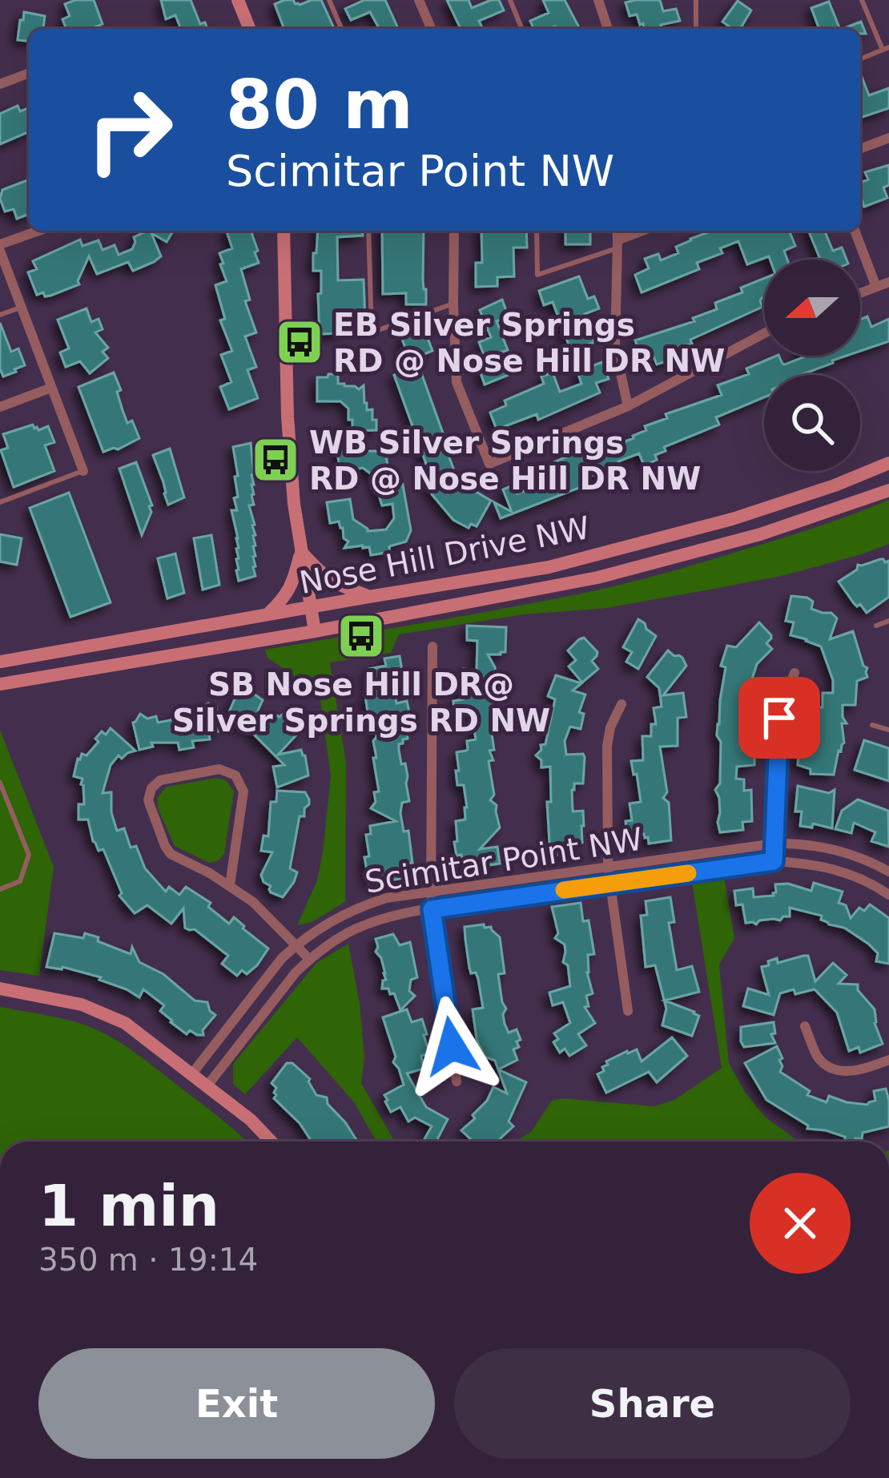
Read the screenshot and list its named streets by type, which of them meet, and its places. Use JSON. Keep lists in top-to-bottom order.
{
  "streets": {
    "main road": ["Nose Hill Drive NW"],
    "street": ["Scimitar Point NW"]
  },
  "places": {
    "bus stop": ["EB Silver Springs RD @ Nose Hill DR NW", "WB Silver Springs RD @ Nose Hill DR NW", "SB Nose Hill DR@ Silver Springs RD NW"]
  },
  "north": "left",
  "page": {
    "turn": ["80 m", "Scimitar Point NW"],
    "heading": ["1 min", "350 m · 19:14"],
    "buttons": ["Exit", "Share"]
  }
}
